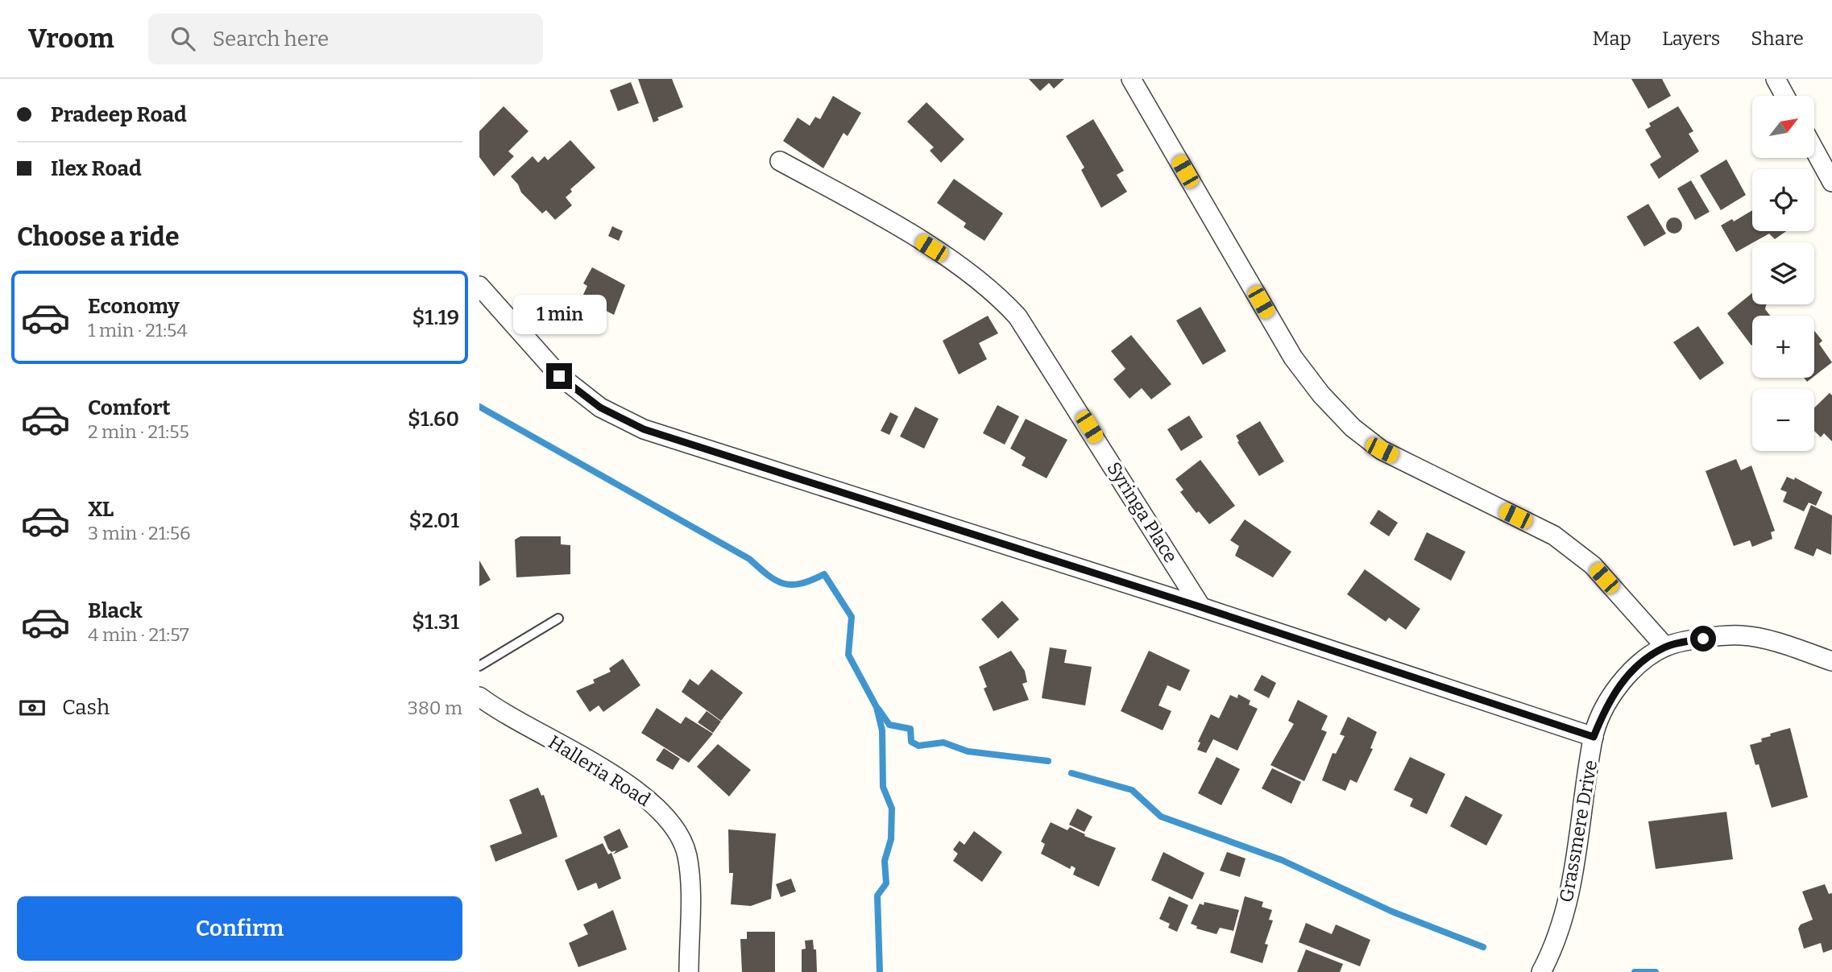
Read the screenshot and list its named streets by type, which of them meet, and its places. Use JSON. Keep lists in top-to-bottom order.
{
  "streets": {
    "street": ["Syringa Place", "Halleria Road", "Grassmere Drive"]
  },
  "north": "top right",
  "page": {
    "header": "Vroom",
    "search": "Search here",
    "nav": ["Map", "Layers", "Share"],
    "banner": ["Pradeep Road", "Ilex Road"],
    "map_buttons": ["+", "−"],
    "heading": "Choose a ride",
    "list": [
      {
        "name": "Economy",
        "note": "1 min · 21:54",
        "value": "$1.19"
      },
      {
        "name": "Comfort",
        "note": "2 min · 21:55",
        "value": "$1.60"
      },
      {
        "name": "XL",
        "note": "3 min · 21:56",
        "value": "$2.01"
      },
      {
        "name": "Black",
        "note": "4 min · 21:57",
        "value": "$1.31"
      }
    ],
    "bubble": "1 min",
    "pay": ["Cash", "380 m"],
    "buttons": "Confirm"
  }
}
